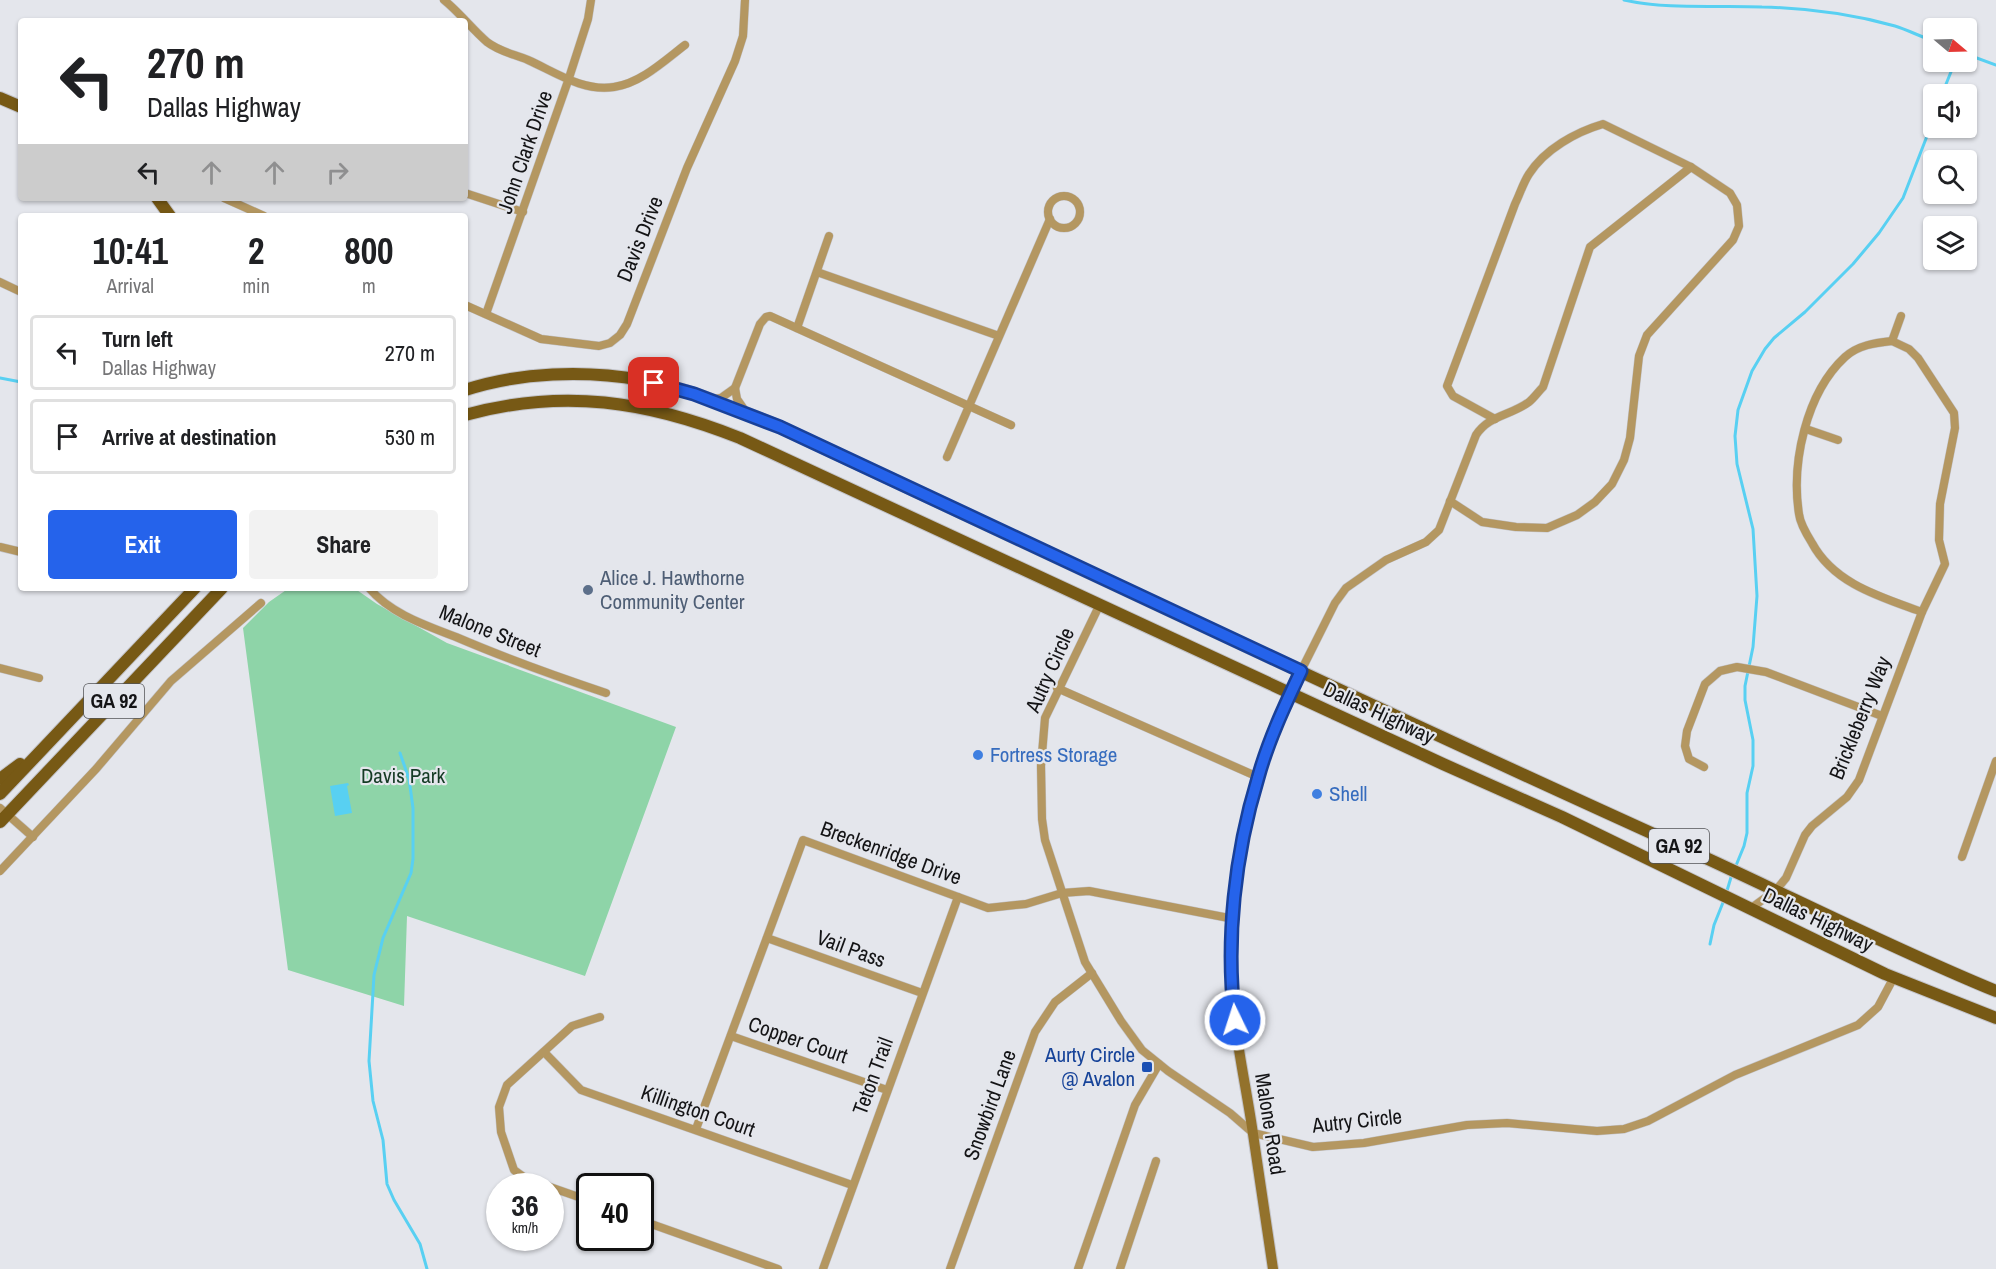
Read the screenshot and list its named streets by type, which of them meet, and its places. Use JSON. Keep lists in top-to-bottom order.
{
  "streets": {
    "main road": ["GA 92", "Dallas Highway"],
    "street": [
      "John Clark Drive",
      "Davis Drive",
      "Malone Street",
      "Autry Circle",
      "Brickleberry Way",
      "Breckenridge Drive",
      "Vail Pass",
      "Copper Court",
      "Teton Trail",
      "Snowbird Lane",
      "Killington Court",
      "Malone Road"
    ]
  },
  "crossings": [
    ["John Clark Drive", "Davis Drive"],
    ["Autry Circle", "Dallas Highway"],
    ["Autry Circle", "Breckenridge Drive"],
    ["Autry Circle", "Snowbird Lane"],
    ["Autry Circle", "Malone Road"],
    ["Dallas Highway", "Brickleberry Way"],
    ["Dallas Highway", "Malone Road"],
    ["Breckenridge Drive", "Vail Pass"],
    ["Breckenridge Drive", "Copper Court"],
    ["Breckenridge Drive", "Teton Trail"],
    ["Breckenridge Drive", "Killington Court"],
    ["Breckenridge Drive", "Malone Road"],
    ["Vail Pass", "Teton Trail"],
    ["Copper Court", "Teton Trail"],
    ["Teton Trail", "Killington Court"]
  ],
  "parks": ["Davis Park"],
  "places": {
    "other": ["Alice J. Hawthorne Community Center", "Fortress Storage", "Shell"],
    "transit": ["Aurty Circle @ Avalon"]
  },
  "north": "right",
  "page": {
    "turn": ["270 m", "Dallas Highway"],
    "eta": [
      "10:41",
      "Arrival",
      "2",
      "min",
      "800",
      "m"
    ],
    "list": [
      {
        "name": "Turn left",
        "note": "Dallas Highway",
        "value": "270 m"
      },
      {
        "name": "Arrive at destination",
        "value": "530 m"
      }
    ],
    "buttons": ["Exit", "Share"],
    "speed": "36 km/h",
    "limit": "40"
  }
}
